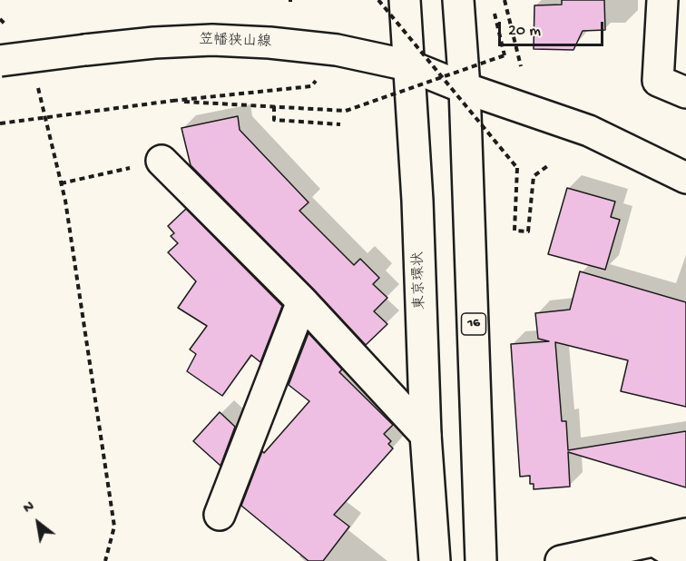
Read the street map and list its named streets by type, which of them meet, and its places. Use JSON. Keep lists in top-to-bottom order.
{
  "streets": {
    "main road": ["笠幡狭山線", "東京環状", "16"]
  },
  "crossings": [
    ["笠幡狭山線", "東京環状"],
    ["笠幡狭山線", "16"]
  ],
  "scale_bar": "20 m",
  "north": "top left"
}
